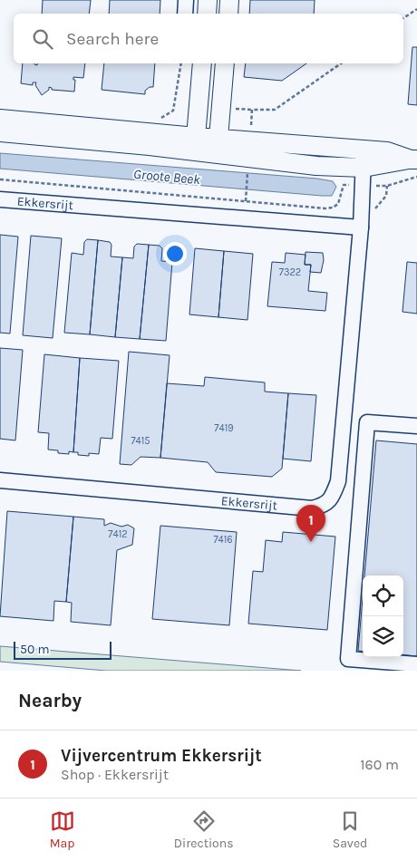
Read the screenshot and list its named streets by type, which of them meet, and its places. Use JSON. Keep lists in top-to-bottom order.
{
  "streets": {
    "street": ["Ekkersrijt"]
  },
  "water": ["Groote Beek"],
  "house_numbers": [
    "7322",
    "7419",
    "7415",
    "7412",
    "7416"
  ],
  "scale_bar": "50 m",
  "page": {
    "search": "Search here",
    "pins": "1",
    "scale": "50 m",
    "heading": "Nearby",
    "list": [
      {
        "mark": "1",
        "name": "Vijvercentrum Ekkersrijt",
        "note": "Shop · Ekkersrijt",
        "value": "160 m"
      }
    ],
    "nav": ["Map", "Directions", "Saved"]
  }
}
